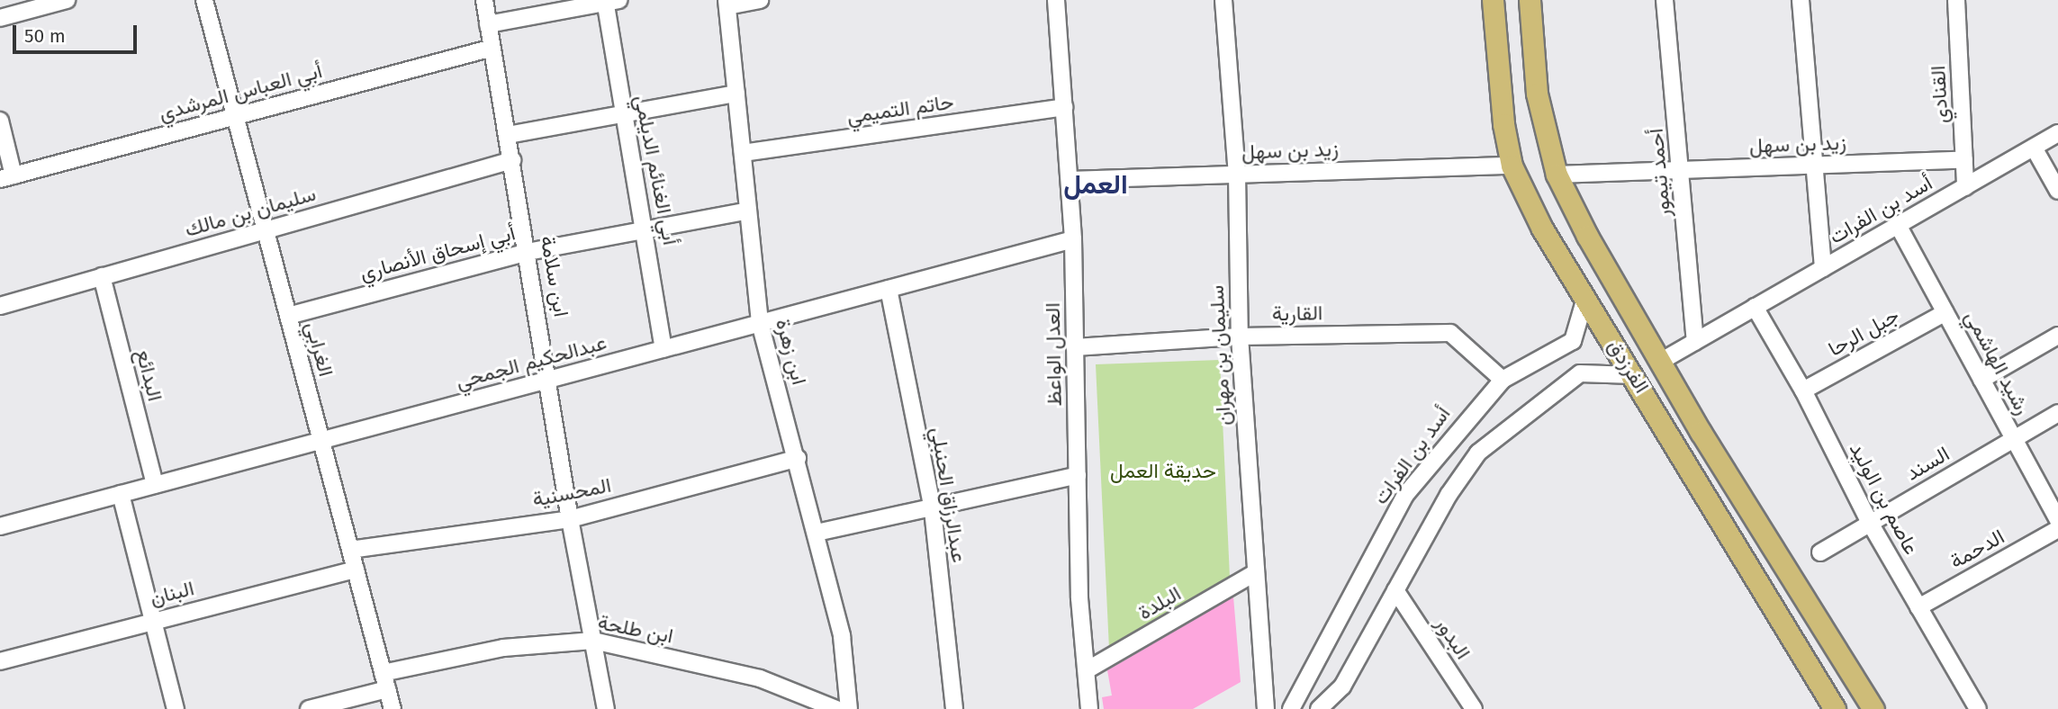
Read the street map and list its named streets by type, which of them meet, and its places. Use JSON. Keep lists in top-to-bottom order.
{
  "streets": {
    "main road": ["الفرزدق"],
    "street": [
      "أبي العباس المرشدي",
      "القنادي",
      "حاتم التميمي",
      "زيد بن سهل",
      "أبي الغنائم الديلمي",
      "أحمد تيمور",
      "أسد بن الفرات",
      "سليمان بن مالك",
      "أبي إسحاق الأنصاري",
      "ابن سلامة",
      "القارية",
      "جبل الرحا",
      "الغرابي",
      "ابن زهرة",
      "العدل الواعظ",
      "سليمان بن مهران",
      "عبدالحكيم الجمحي",
      "رشيد الهاشمي",
      "البدائع",
      "السند",
      "المحسنية",
      "عبدالرزاق الحنبلي",
      "عاصم بن الوليد",
      "الدحمة",
      "البنان",
      "البلدة",
      "ابن طلحة",
      "البدور"
    ]
  },
  "crossings": [
    ["أبي العباس المرشدي", "ابن سلامة"],
    ["أبي العباس المرشدي", "الغرابي"],
    ["القنادي", "زيد بن سهل"],
    ["القنادي", "أسد بن الفرات"],
    ["حاتم التميمي", "ابن زهرة"],
    ["حاتم التميمي", "العدل الواعظ"],
    ["زيد بن سهل", "أحمد تيمور"],
    ["زيد بن سهل", "العدل الواعظ"],
    ["زيد بن سهل", "سليمان بن مهران"],
    ["زيد بن سهل", "الفرزدق"],
    ["أبي الغنائم الديلمي", "أبي إسحاق الأنصاري"],
    ["أبي الغنائم الديلمي", "عبدالحكيم الجمحي"],
    ["أحمد تيمور", "أسد بن الفرات"],
    ["أسد بن الفرات", "القارية"],
    ["أسد بن الفرات", "رشيد الهاشمي"],
    ["أسد بن الفرات", "الفرزدق"],
    ["أسد بن الفرات", "عاصم بن الوليد"],
    ["سليمان بن مالك", "ابن سلامة"],
    ["سليمان بن مالك", "الغرابي"],
    ["سليمان بن مالك", "البدائع"],
    ["أبي إسحاق الأنصاري", "ابن سلامة"],
    ["أبي إسحاق الأنصاري", "الغرابي"],
    ["أبي إسحاق الأنصاري", "ابن زهرة"],
    ["ابن سلامة", "عبدالحكيم الجمحي"],
    ["ابن سلامة", "المحسنية"],
    ["ابن سلامة", "ابن طلحة"],
    ["القارية", "العدل الواعظ"],
    ["القارية", "سليمان بن مهران"],
    ["جبل الرحا", "رشيد الهاشمي"],
    ["جبل الرحا", "عاصم بن الوليد"],
    ["الغرابي", "عبدالحكيم الجمحي"],
    ["الغرابي", "المحسنية"],
    ["الغرابي", "البنان"],
    ["الغرابي", "ابن طلحة"],
    ["ابن زهرة", "عبدالحكيم الجمحي"],
    ["ابن زهرة", "المحسنية"],
    ["العدل الواعظ", "عبدالحكيم الجمحي"],
    ["العدل الواعظ", "البلدة"],
    ["سليمان بن مهران", "البلدة"],
    ["عبدالحكيم الجمحي", "البدائع"],
    ["عبدالحكيم الجمحي", "عبدالرزاق الحنبلي"],
    ["رشيد الهاشمي", "السند"],
    ["السند", "عاصم بن الوليد"],
    ["عاصم بن الوليد", "الدحمة"]
  ],
  "districts": ["العمل"],
  "parks": ["حديقة العمل"],
  "scale_bar": "50 m"
}
